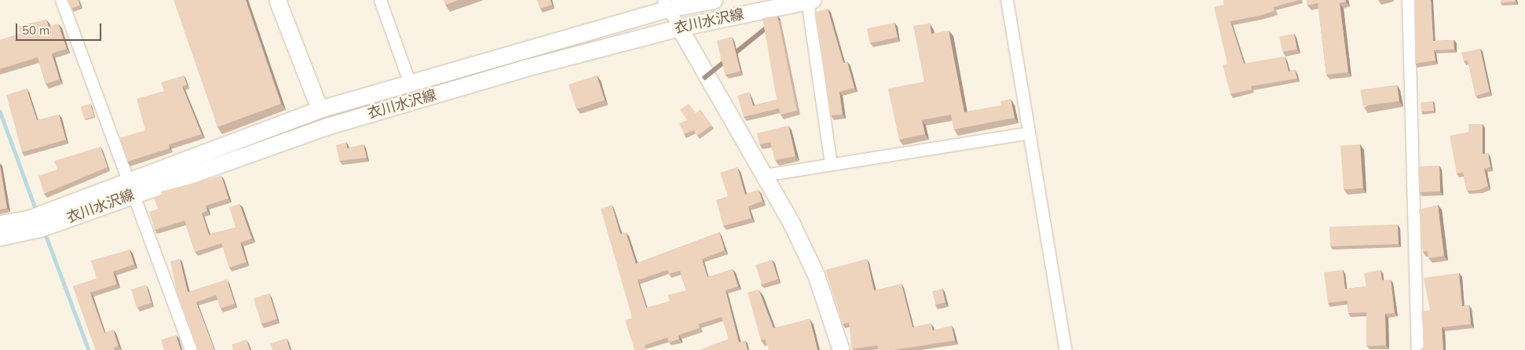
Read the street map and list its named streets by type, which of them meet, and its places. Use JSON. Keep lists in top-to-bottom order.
{
  "streets": {
    "main road": ["衣川水沢線"]
  },
  "scale_bar": "50 m"
}
